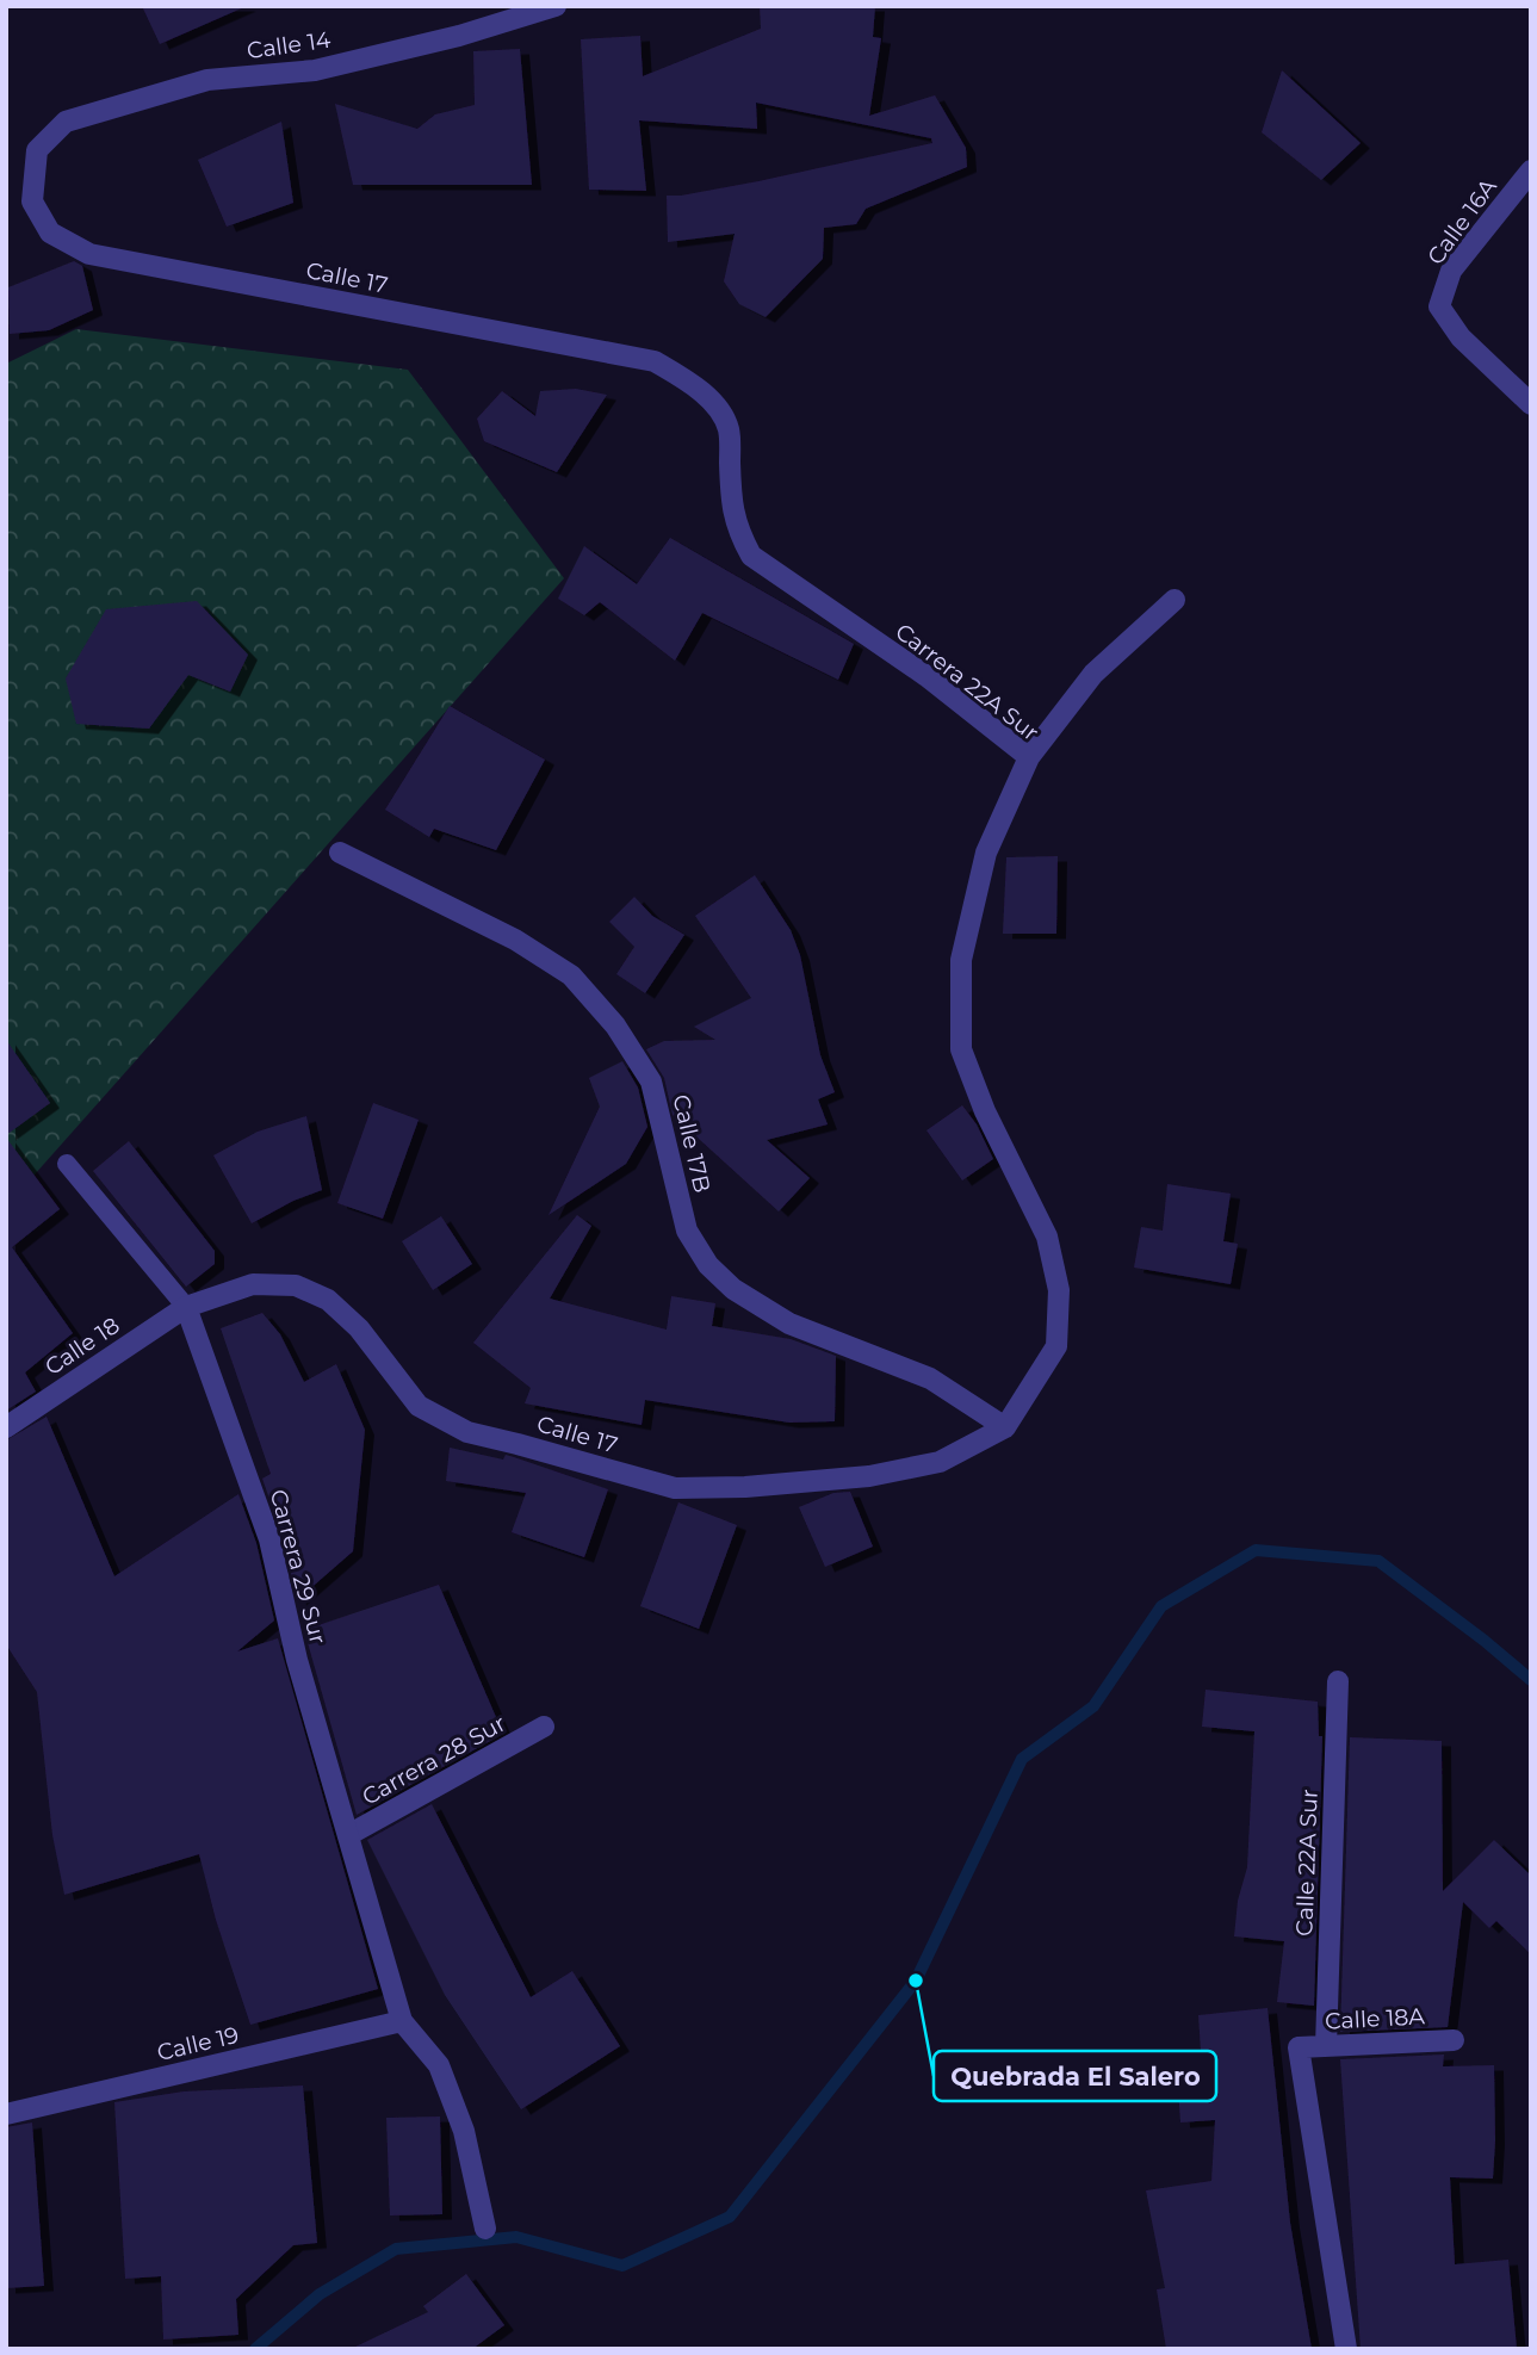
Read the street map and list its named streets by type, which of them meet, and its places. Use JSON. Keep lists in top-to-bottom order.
{
  "streets": {
    "street": [
      "Calle 14",
      "Calle 16A",
      "Calle 17",
      "Carrera 22A Sur",
      "Calle 17B",
      "Calle 18",
      "Carrera 29 Sur",
      "Carrera 28 Sur",
      "Calle 22A Sur",
      "Calle 18A",
      "Calle 19"
    ]
  },
  "crossings": [
    ["Calle 14", "Calle 17"],
    ["Calle 17", "Carrera 22A Sur"],
    ["Calle 17", "Calle 17B"],
    ["Calle 17", "Calle 18"],
    ["Calle 17", "Carrera 29 Sur"],
    ["Carrera 22A Sur", "Calle 17B"],
    ["Calle 18", "Carrera 29 Sur"],
    ["Carrera 29 Sur", "Carrera 28 Sur"],
    ["Carrera 29 Sur", "Calle 19"],
    ["Calle 22A Sur", "Calle 18A"]
  ],
  "places": ["Quebrada El Salero"]
}
